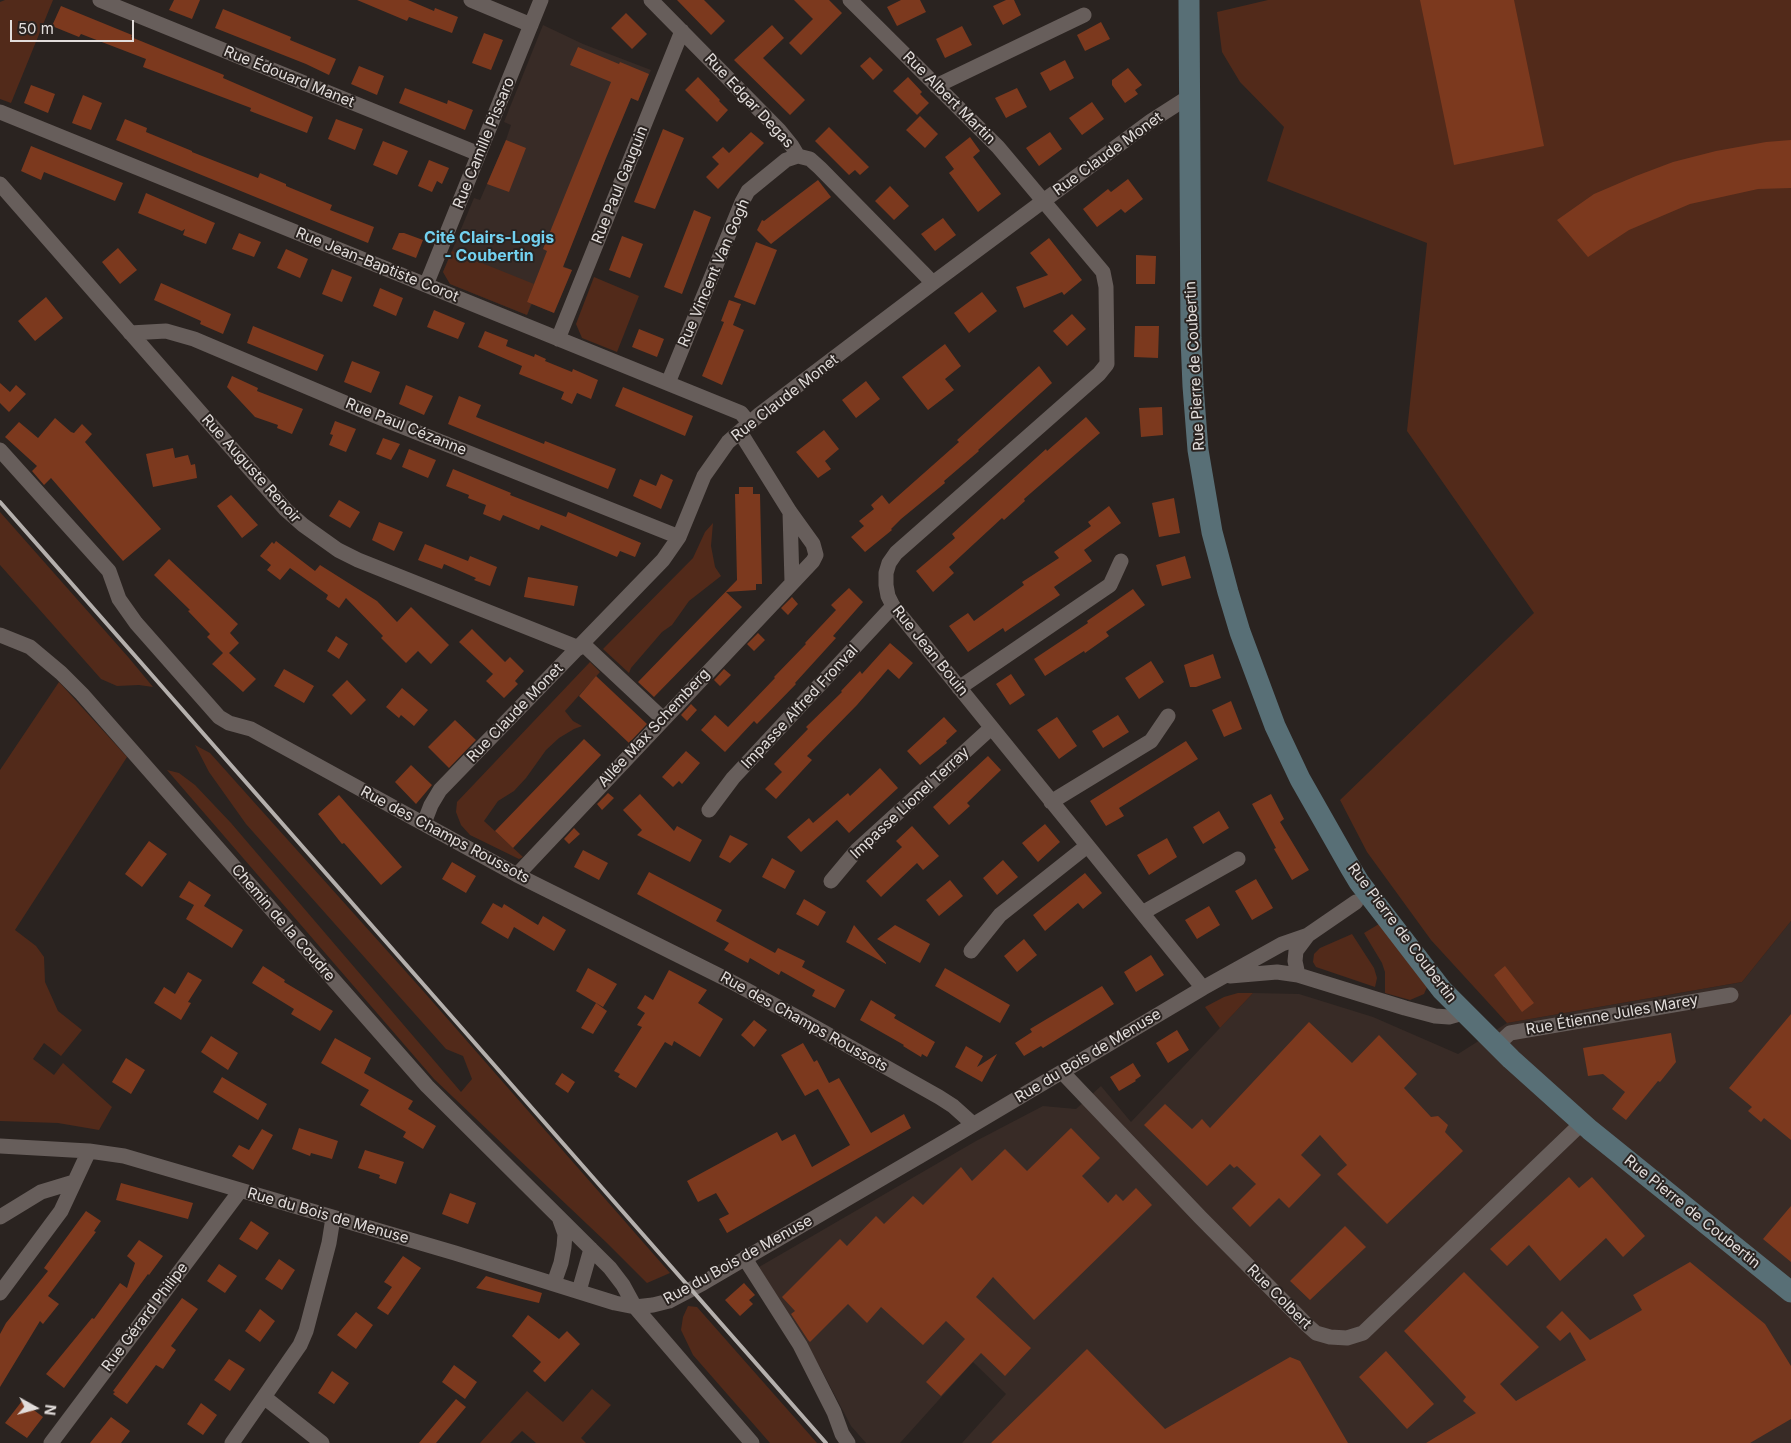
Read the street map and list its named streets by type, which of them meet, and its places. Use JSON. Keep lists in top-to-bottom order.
{
  "streets": {
    "main road": ["Rue Pierre de Coubertin"],
    "street": [
      "Rue Édouard Manet",
      "Rue Albert Martin",
      "Rue Edgar Degas",
      "Rue Camille Pissaro",
      "Rue Claude Monet",
      "Rue Paul Gauguin",
      "Rue Jean-Baptiste Corot",
      "Rue Vincent Van Gogh",
      "Rue Paul Cézanne",
      "Rue Auguste Renoir",
      "Rue Jean Bouin",
      "Impasse Alfred Fronval",
      "Allée Max Schemberg",
      "Impasse Lionel Terray",
      "Rue des Champs Roussots",
      "Chemin de la Coudre",
      "Rue Étienne Jules Marey",
      "Rue du Bois de Menuse",
      "Rue Colbert",
      "Rue Gérard Philipe"
    ]
  },
  "crossings": [
    ["Rue Édouard Manet", "Rue Camille Pissaro"],
    ["Rue Albert Martin", "Rue Claude Monet"],
    ["Rue Albert Martin", "Rue Jean Bouin"],
    ["Rue Edgar Degas", "Rue Claude Monet"],
    ["Rue Edgar Degas", "Rue Paul Gauguin"],
    ["Rue Edgar Degas", "Rue Vincent Van Gogh"],
    ["Rue Camille Pissaro", "Rue Jean-Baptiste Corot"],
    ["Rue Claude Monet", "Rue Jean-Baptiste Corot"],
    ["Rue Claude Monet", "Rue Pierre de Coubertin"],
    ["Rue Claude Monet", "Rue Paul Cézanne"],
    ["Rue Claude Monet", "Rue Auguste Renoir"],
    ["Rue Claude Monet", "Rue Jean Bouin"],
    ["Rue Claude Monet", "Allée Max Schemberg"],
    ["Rue Claude Monet", "Rue des Champs Roussots"],
    ["Rue Paul Gauguin", "Rue Jean-Baptiste Corot"],
    ["Rue Jean-Baptiste Corot", "Rue Vincent Van Gogh"],
    ["Rue Jean-Baptiste Corot", "Allée Max Schemberg"],
    ["Rue Pierre de Coubertin", "Rue Étienne Jules Marey"],
    ["Rue Pierre de Coubertin", "Rue du Bois de Menuse"],
    ["Rue Pierre de Coubertin", "Rue Colbert"],
    ["Rue Paul Cézanne", "Rue Auguste Renoir"],
    ["Rue Jean Bouin", "Impasse Alfred Fronval"],
    ["Rue Jean Bouin", "Impasse Lionel Terray"],
    ["Rue Jean Bouin", "Rue du Bois de Menuse"],
    ["Allée Max Schemberg", "Rue des Champs Roussots"],
    ["Rue des Champs Roussots", "Rue du Bois de Menuse"],
    ["Chemin de la Coudre", "Rue du Bois de Menuse"],
    ["Rue du Bois de Menuse", "Rue Colbert"],
    ["Rue du Bois de Menuse", "Rue Gérard Philipe"]
  ],
  "districts": ["Cité Clairs-Logis - Coubertin"],
  "scale_bar": "50 m",
  "north": "right"
}
